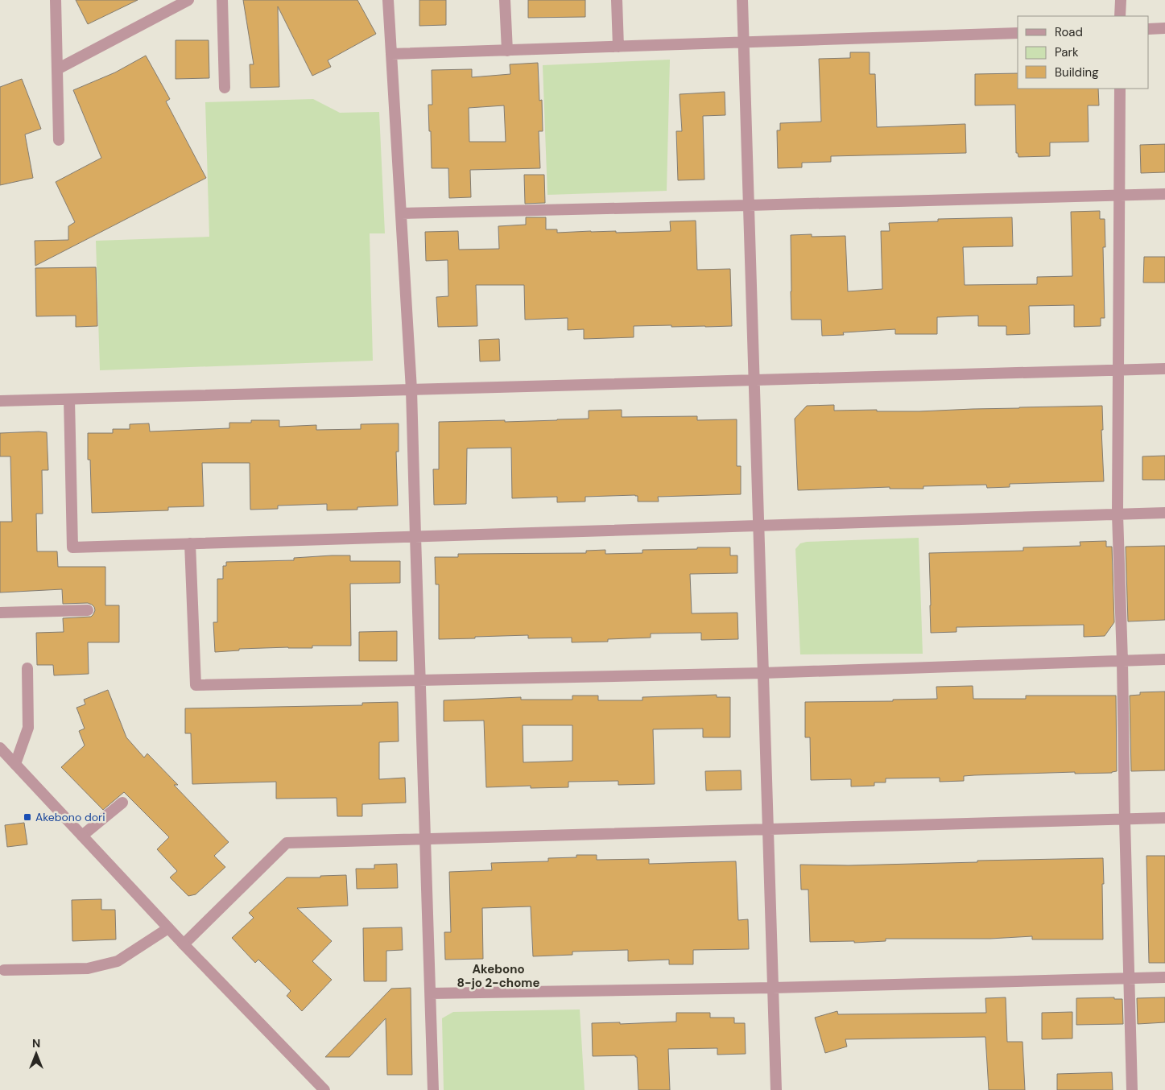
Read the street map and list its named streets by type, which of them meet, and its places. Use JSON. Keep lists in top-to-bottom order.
{
  "districts": ["Akebono 8-jo 2-chome"],
  "places": {
    "transit": ["Akebono dori"]
  },
  "legend": ["Road", "Park", "Building"],
  "north": "top"
}
